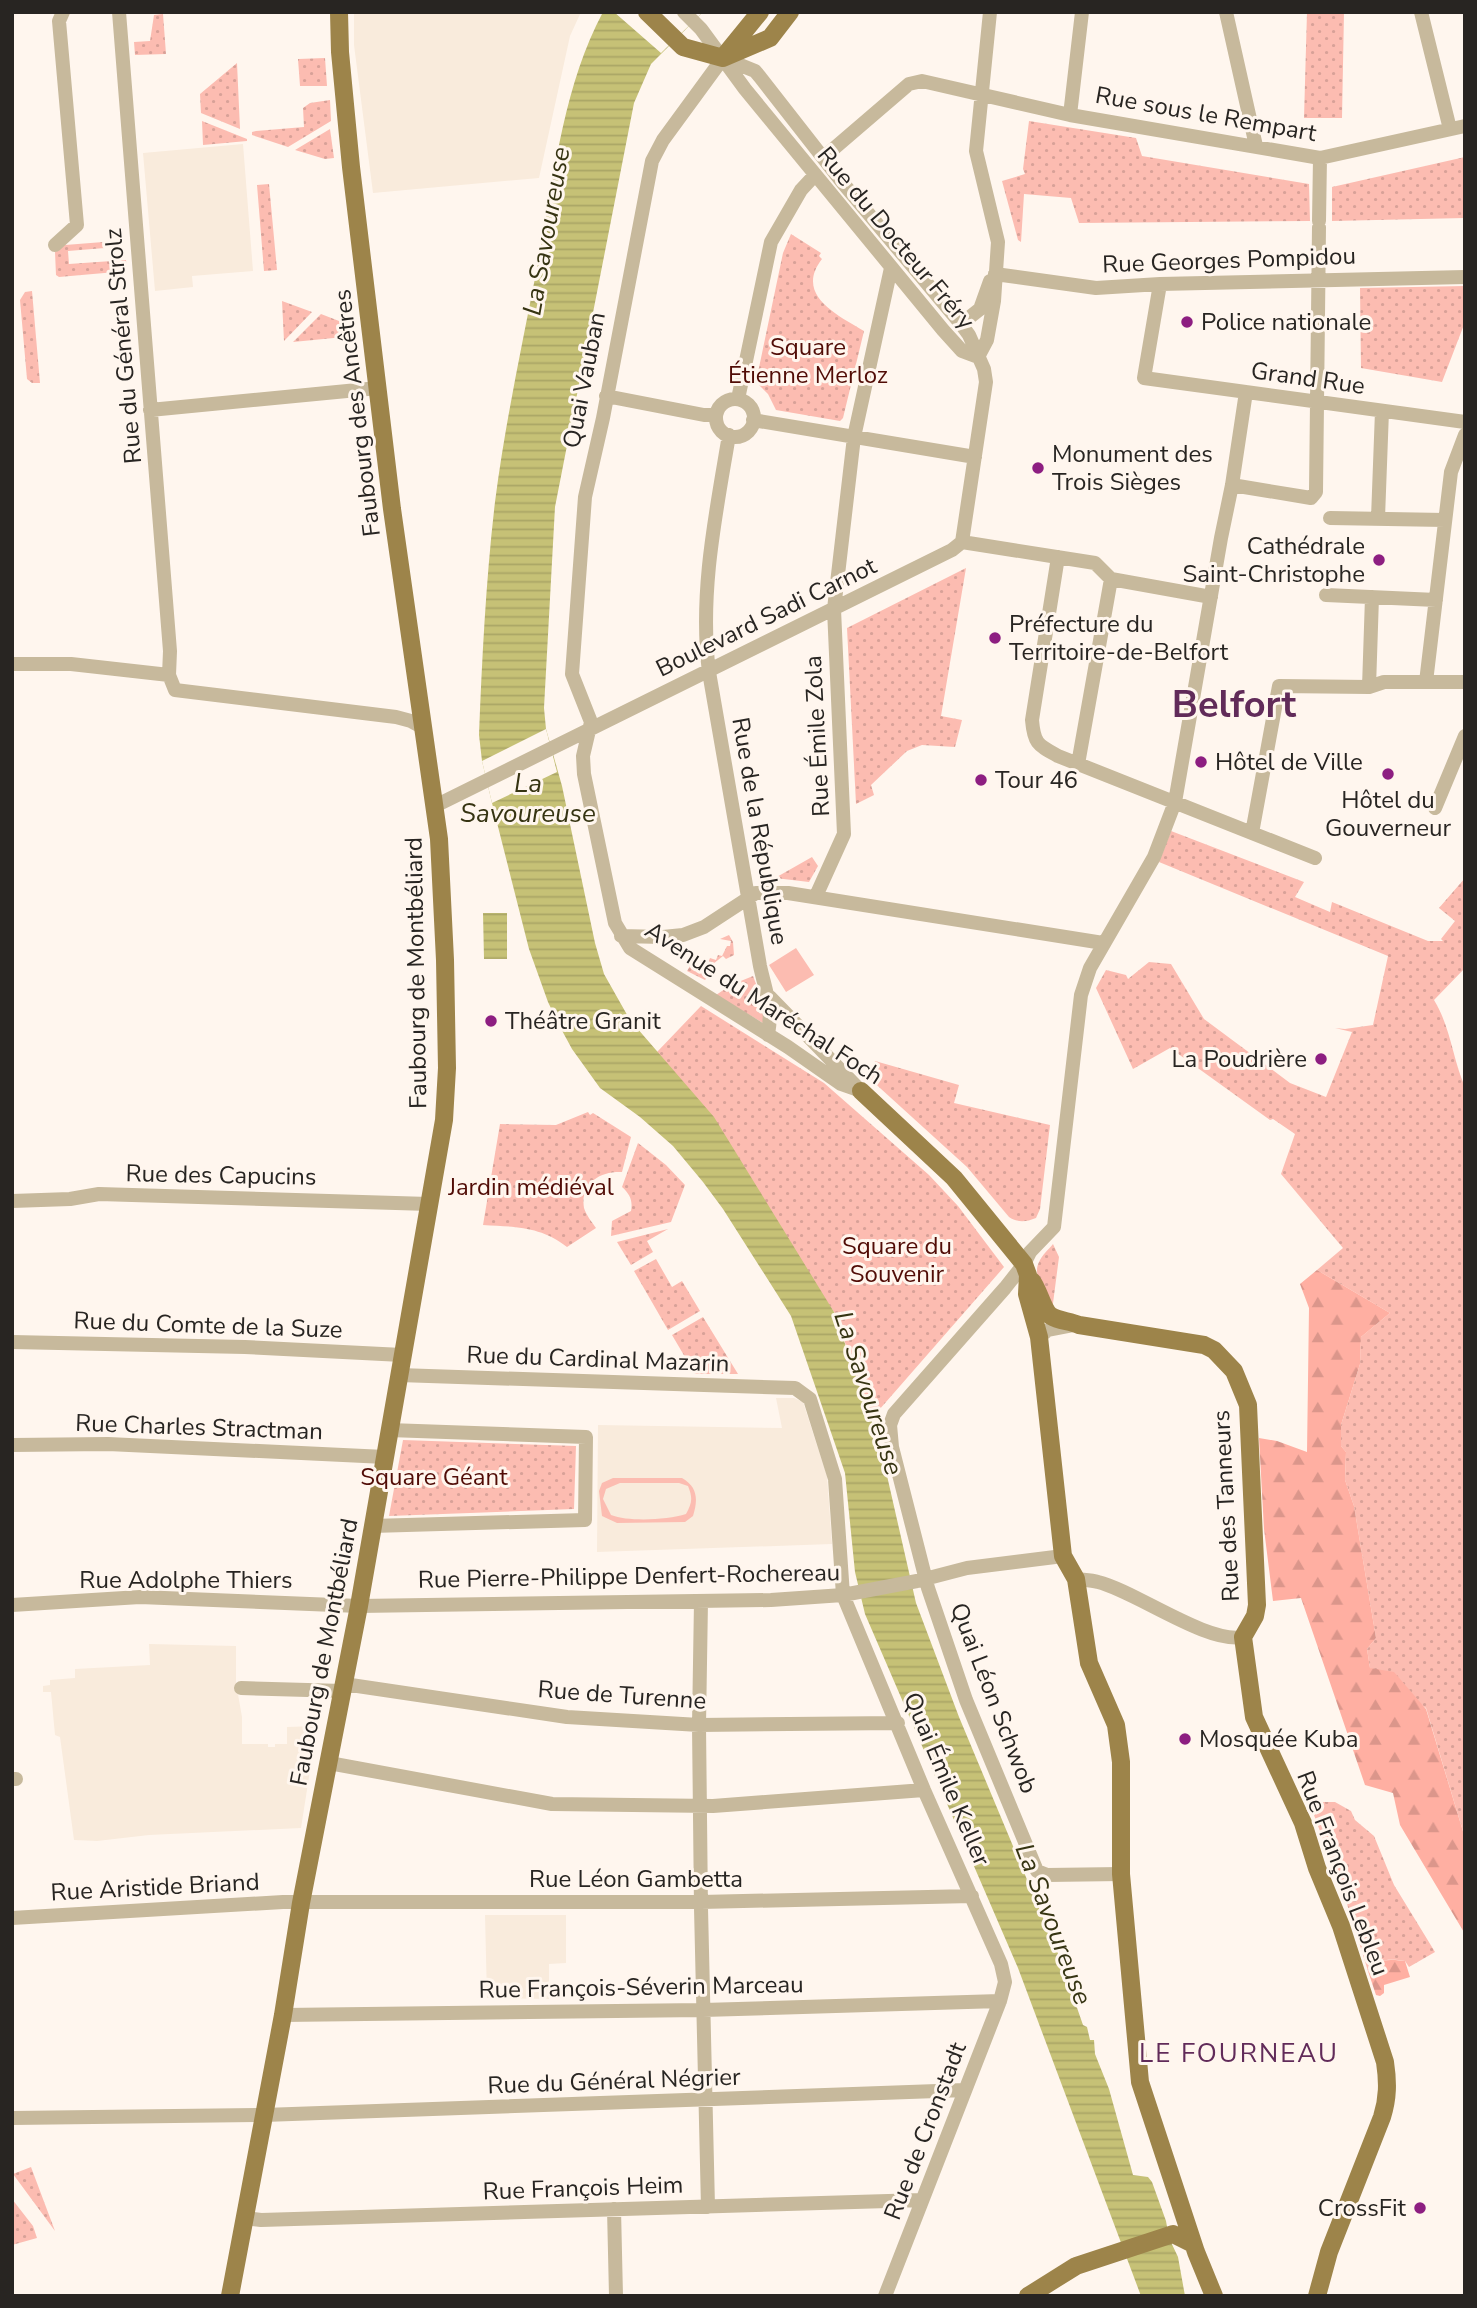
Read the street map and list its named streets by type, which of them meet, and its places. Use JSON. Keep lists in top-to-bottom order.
{
  "streets": {
    "main road": [
      "Quai Vauban",
      "Faubourg des Ancêtres",
      "Faubourg de Montbéliard",
      "Avenue du Maréchal Foch",
      "Rue des Tanneurs",
      "Rue François Lebleu"
    ],
    "street": [
      "Rue sous le Rempart",
      "Rue du Docteur Fréry",
      "Rue Georges Pompidou",
      "Rue du Général Strolz",
      "Grand Rue",
      "Boulevard Sadi Carnot",
      "Rue Émile Zola",
      "Rue de la République",
      "Rue des Capucins",
      "Rue du Comte de la Suze",
      "Rue du Cardinal Mazarin",
      "Rue Charles Stractman",
      "Rue Pierre-Philippe Denfert-Rochereau",
      "Rue Adolphe Thiers",
      "Rue de Turenne",
      "Quai Léon Schwob",
      "Quai Émile Keller",
      "Rue Léon Gambetta",
      "Rue Aristide Briand",
      "Rue François-Séverin Marceau",
      "Rue du Général Négrier",
      "Rue de Cronstadt",
      "Rue François Heim"
    ]
  },
  "crossings": [
    ["Rue sous le Rempart", "Rue du Docteur Fréry"],
    ["Rue du Docteur Fréry", "Quai Vauban"],
    ["Rue du Docteur Fréry", "Rue Émile Zola"],
    ["Rue Georges Pompidou", "Grand Rue"],
    ["Quai Vauban", "Boulevard Sadi Carnot"],
    ["Quai Vauban", "Avenue du Maréchal Foch"],
    ["Faubourg des Ancêtres", "Boulevard Sadi Carnot"],
    ["Faubourg des Ancêtres", "Faubourg de Montbéliard"],
    ["Boulevard Sadi Carnot", "Rue Émile Zola"],
    ["Boulevard Sadi Carnot", "Rue de la République"],
    ["Boulevard Sadi Carnot", "Faubourg de Montbéliard"],
    ["Boulevard Sadi Carnot", "Avenue du Maréchal Foch"],
    ["Rue de la République", "Avenue du Maréchal Foch"],
    ["Faubourg de Montbéliard", "Rue des Capucins"],
    ["Faubourg de Montbéliard", "Rue du Comte de la Suze"],
    ["Faubourg de Montbéliard", "Rue du Cardinal Mazarin"],
    ["Faubourg de Montbéliard", "Rue Charles Stractman"],
    ["Faubourg de Montbéliard", "Rue Pierre-Philippe Denfert-Rochereau"],
    ["Faubourg de Montbéliard", "Rue Adolphe Thiers"],
    ["Faubourg de Montbéliard", "Rue de Turenne"],
    ["Faubourg de Montbéliard", "Rue Léon Gambetta"],
    ["Faubourg de Montbéliard", "Rue Aristide Briand"],
    ["Faubourg de Montbéliard", "Rue François-Séverin Marceau"],
    ["Faubourg de Montbéliard", "Rue du Général Négrier"],
    ["Faubourg de Montbéliard", "Rue François Heim"],
    ["Avenue du Maréchal Foch", "Rue des Tanneurs"],
    ["Rue du Cardinal Mazarin", "Quai Émile Keller"],
    ["Rue des Tanneurs", "Rue François Lebleu"],
    ["Rue Pierre-Philippe Denfert-Rochereau", "Rue Adolphe Thiers"],
    ["Rue Pierre-Philippe Denfert-Rochereau", "Quai Léon Schwob"],
    ["Rue Pierre-Philippe Denfert-Rochereau", "Quai Émile Keller"],
    ["Rue de Turenne", "Quai Émile Keller"],
    ["Quai Émile Keller", "Rue Léon Gambetta"],
    ["Quai Émile Keller", "Rue de Cronstadt"],
    ["Rue Léon Gambetta", "Rue Aristide Briand"],
    ["Rue François-Séverin Marceau", "Rue de Cronstadt"],
    ["Rue du Général Négrier", "Rue de Cronstadt"],
    ["Rue de Cronstadt", "Rue François Heim"]
  ],
  "districts": ["Belfort", "LE FOURNEAU"],
  "water": ["La Savoureuse"],
  "parks": [
    "Square Étienne Merloz",
    "Jardin médiéval",
    "Square du Souvenir",
    "Square Géant"
  ],
  "places": [
    "Police nationale",
    "Monument des Trois Sièges",
    "Cathédrale Saint-Christophe",
    "Préfecture du Territoire-de-Belfort",
    "Hôtel de Ville",
    "Hôtel du Gouverneur",
    "Tour 46",
    "Théâtre Granit",
    "La Poudrière",
    "Mosquée Kuba",
    "CrossFit"
  ]
}
